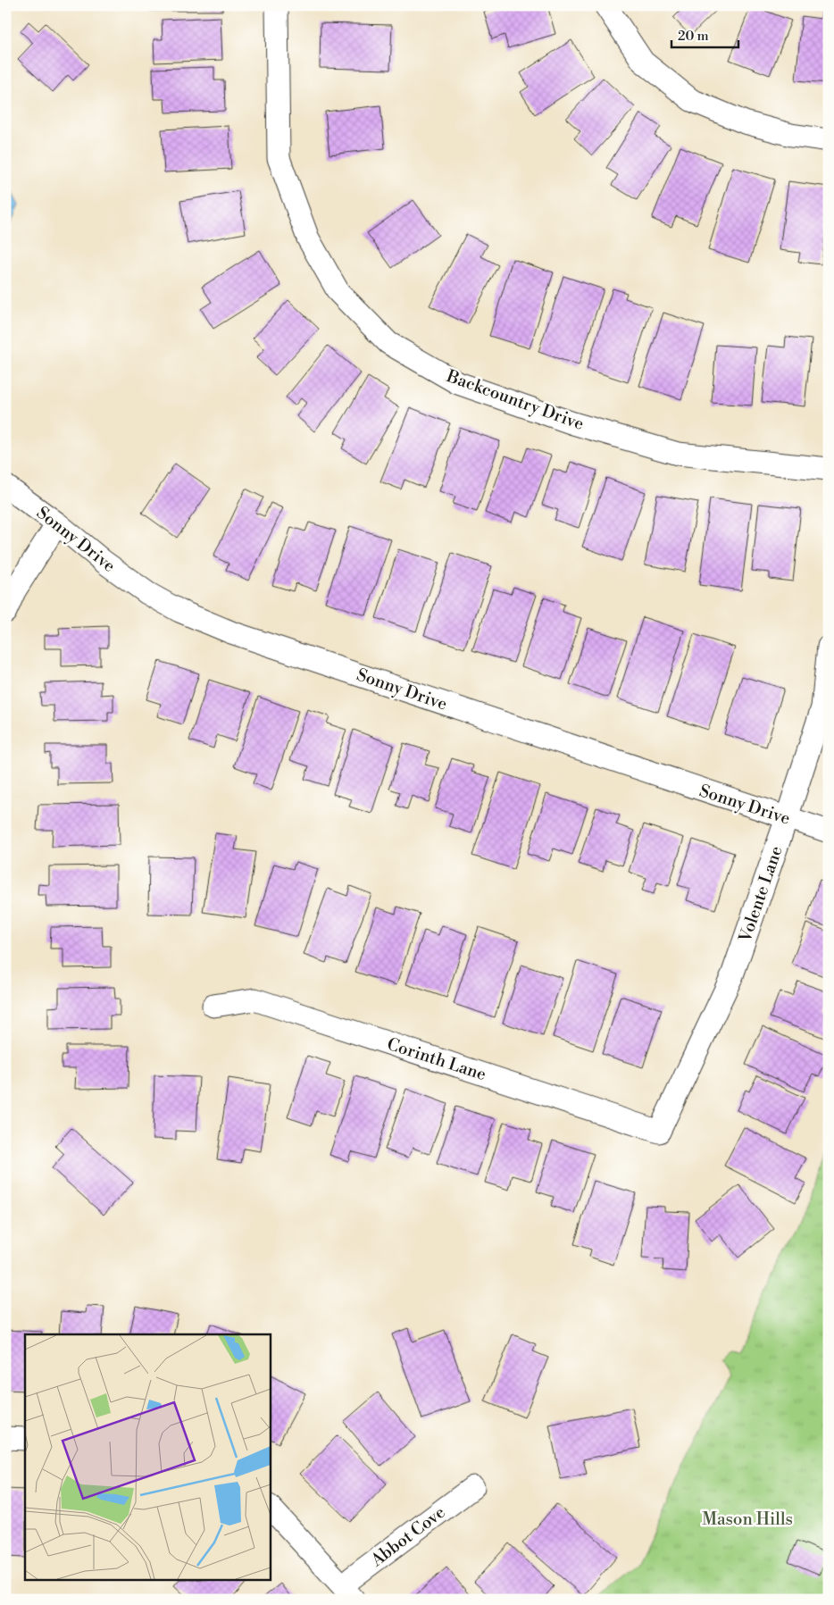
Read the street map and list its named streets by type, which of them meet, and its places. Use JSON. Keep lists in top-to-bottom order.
{
  "streets": {
    "street": [
      "Backcountry Drive",
      "Sonny Drive",
      "Volente Lane",
      "Corinth Lane",
      "Abbot Cove"
    ]
  },
  "crossings": [
    ["Sonny Drive", "Volente Lane"],
    ["Volente Lane", "Corinth Lane"]
  ],
  "parks": ["Mason Hills"],
  "scale_bar": "20 m"
}
